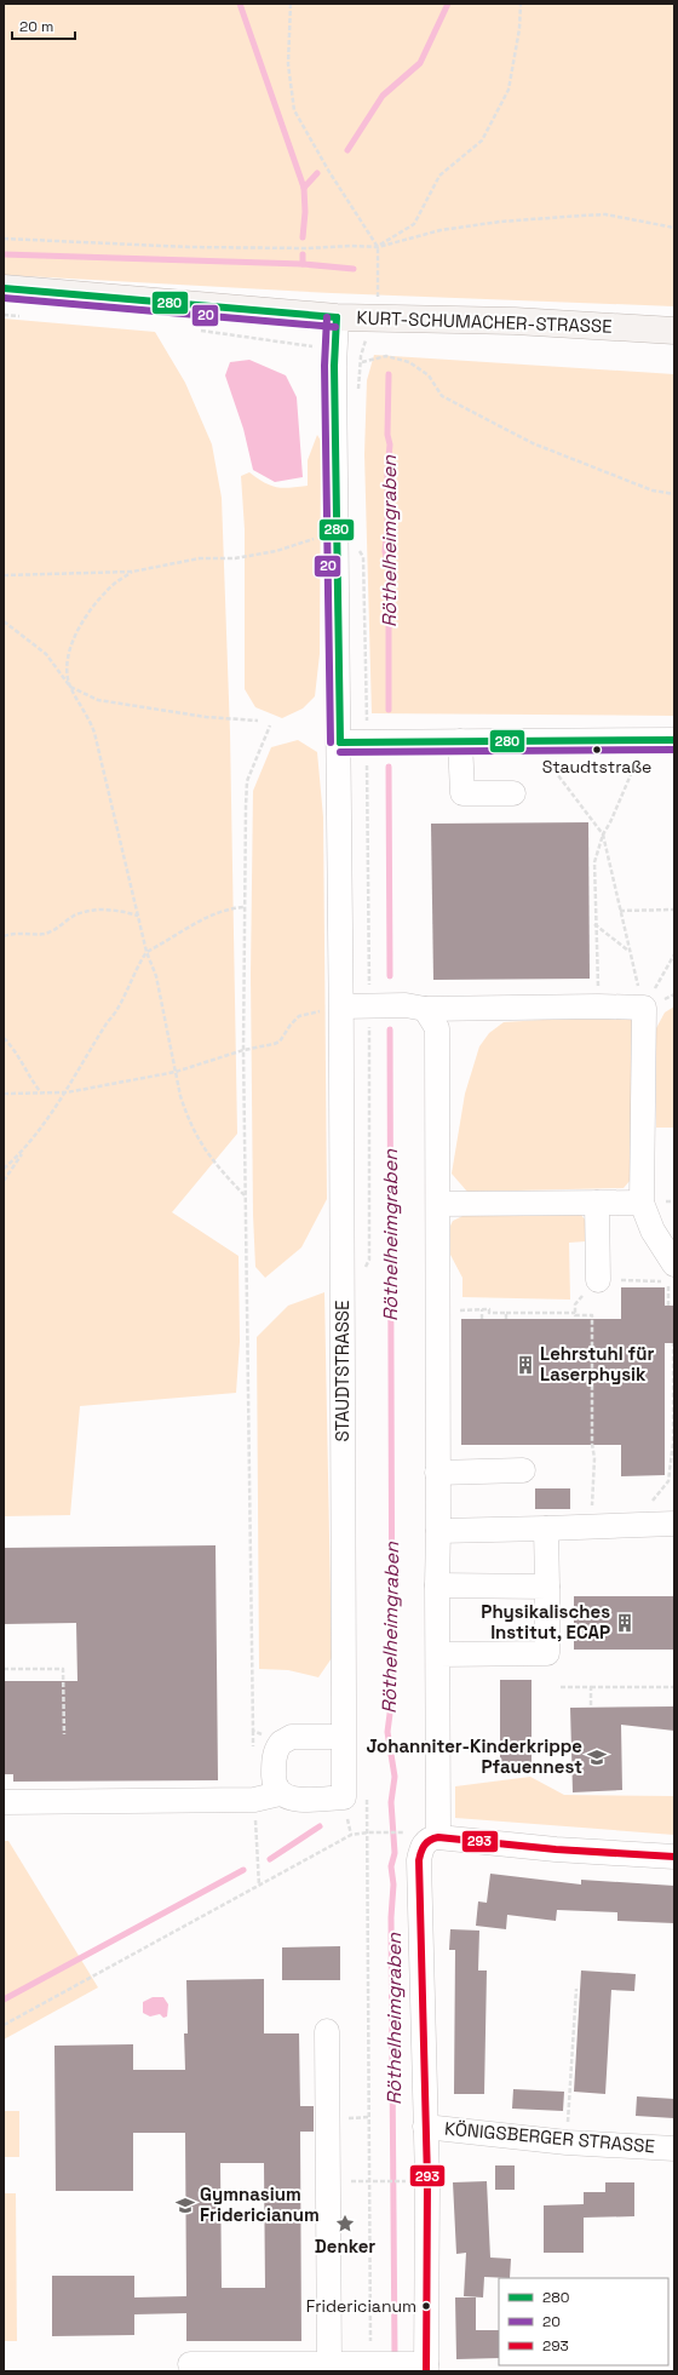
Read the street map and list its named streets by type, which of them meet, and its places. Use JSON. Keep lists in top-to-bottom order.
{
  "streets": {
    "main road": ["KURT-SCHUMACHER-STRASSE"],
    "street": ["STAUDTSTRASSE", "KÖNIGSBERGER STRASSE"]
  },
  "crossings": [
    ["KURT-SCHUMACHER-STRASSE", "STAUDTSTRASSE"]
  ],
  "water": ["Röthelheimgraben"],
  "places": {
    "other": ["Staudtstraße", "Fridericianum"],
    "building": ["Lehrstuhl für Laserphysik", "Physikalisches Institut, ECAP"],
    "school or university": ["Johanniter-Kinderkrippe Pfauennest", "Gymnasium Fridericianum"],
    "place": ["Denker"]
  },
  "lines": ["transit line 280", "transit line 20", "transit line 293"],
  "legend": ["280", "20", "293"],
  "scale_bar": "20 m"
}
